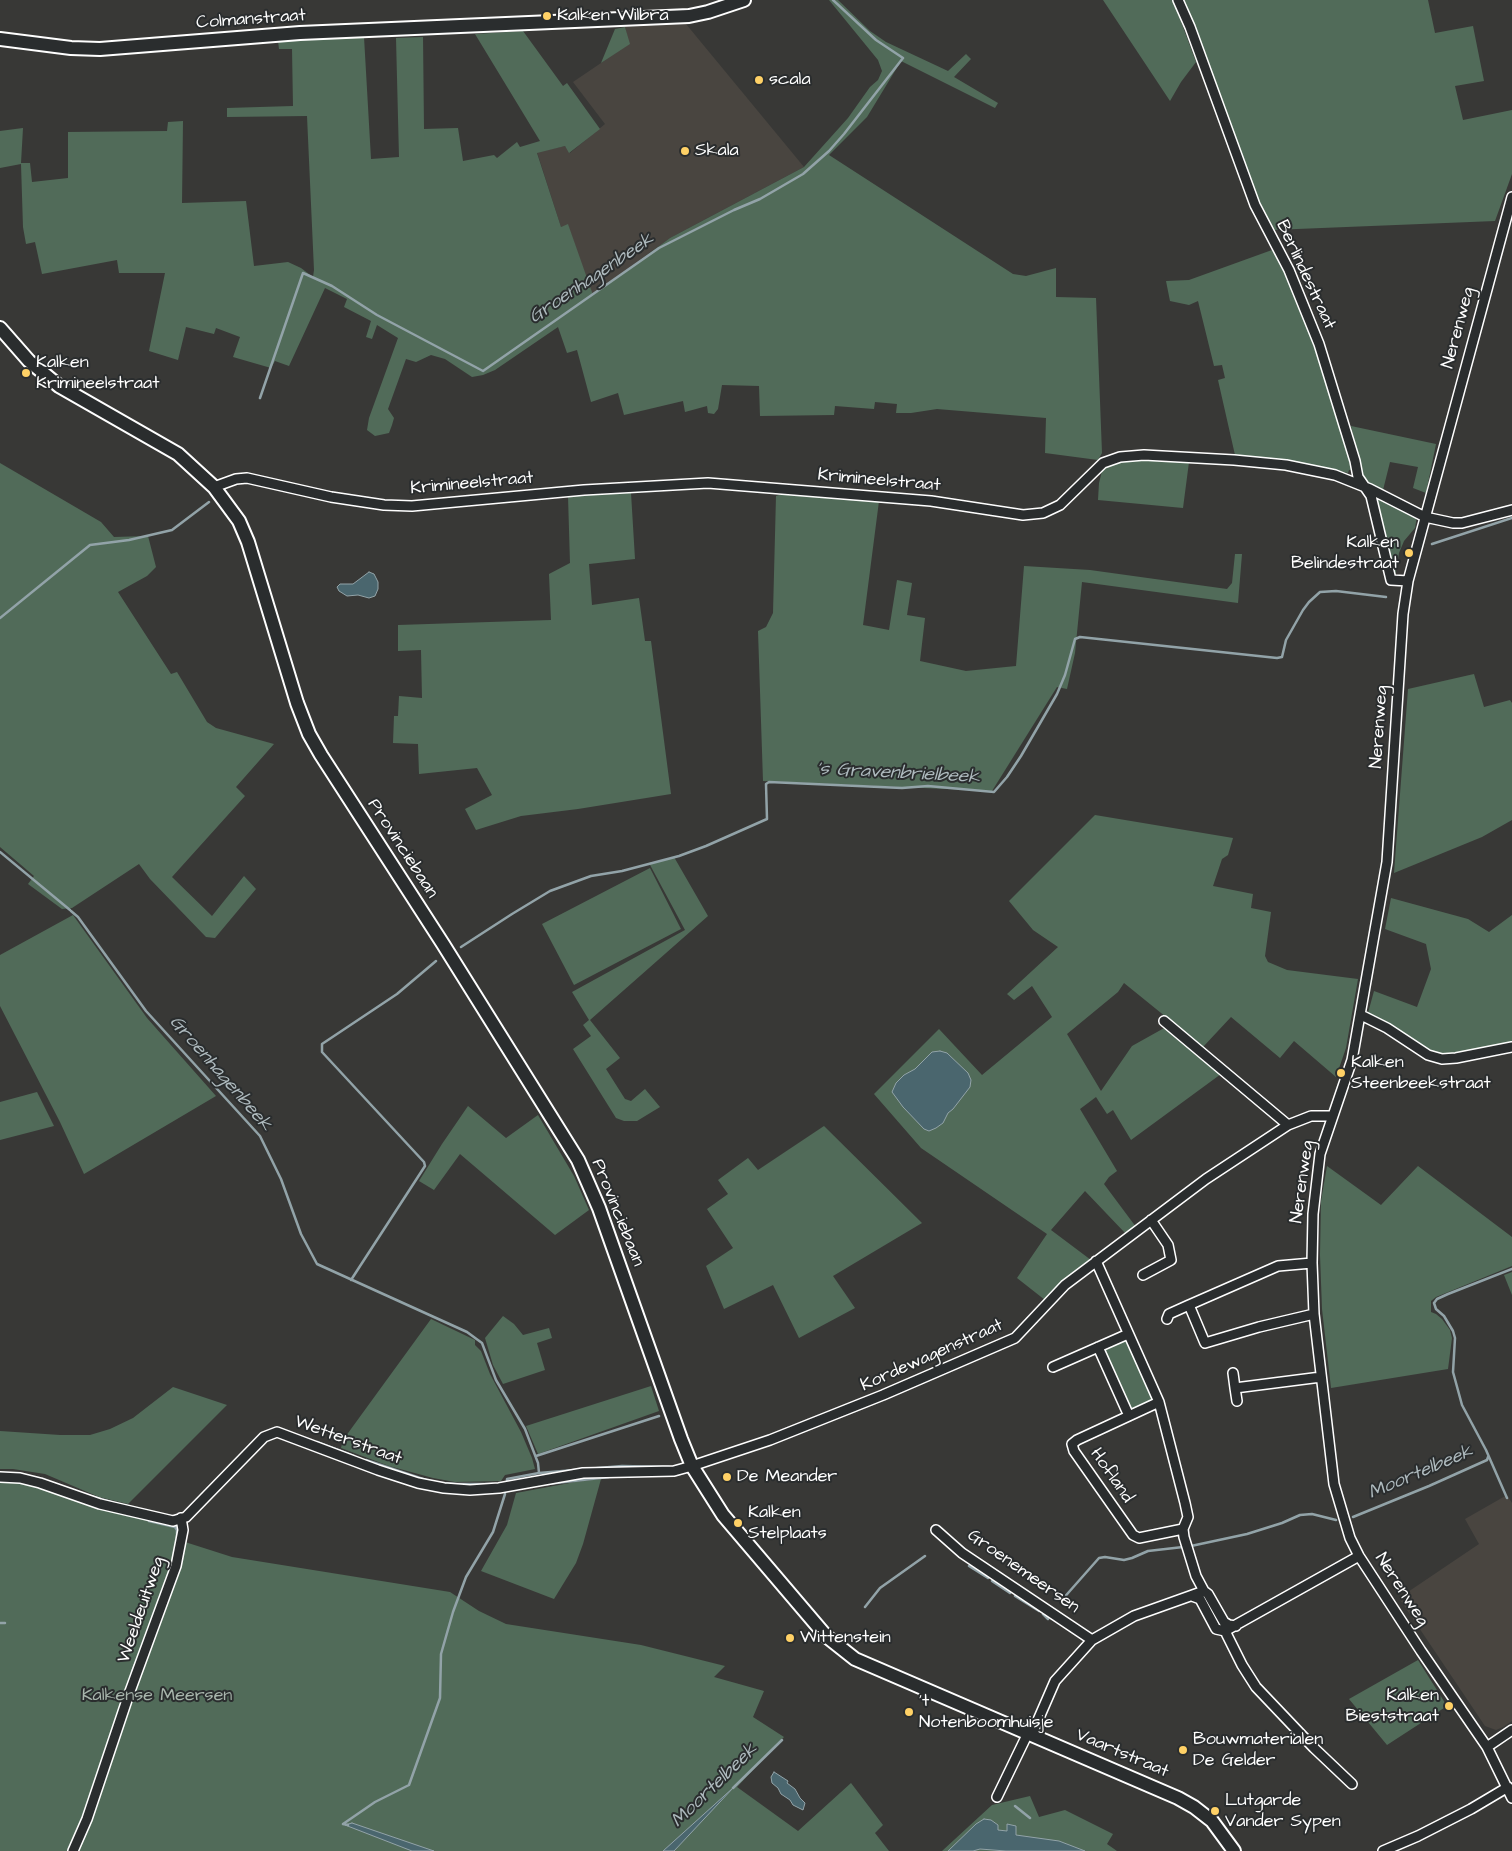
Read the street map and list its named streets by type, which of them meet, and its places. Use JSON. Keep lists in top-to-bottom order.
{
  "streets": {
    "main road": ["Colmanstraat", "Provinciebaan", "Vaartstraat"],
    "street": [
      "Berlindestraat",
      "Nerenweg",
      "Krimineelstraat",
      "Kordewagenstraat",
      "Wetterstraat",
      "Hofland",
      "Groenemeersen",
      "Weeldeuitweg"
    ]
  },
  "crossings": [
    ["Berlindestraat", "Nerenweg"],
    ["Berlindestraat", "Krimineelstraat"],
    ["Nerenweg", "Krimineelstraat"],
    ["Nerenweg", "Kordewagenstraat"],
    ["Krimineelstraat", "Provinciebaan"],
    ["Provinciebaan", "Kordewagenstraat"],
    ["Provinciebaan", "Wetterstraat"],
    ["Provinciebaan", "Vaartstraat"],
    ["Kordewagenstraat", "Wetterstraat"],
    ["Kordewagenstraat", "Vaartstraat"],
    ["Wetterstraat", "Weeldeuitweg"],
    ["Wetterstraat", "Vaartstraat"]
  ],
  "water": ["Groenhagenbeek", "'s Gravenbrielbeek", "Moortelbeek"],
  "parks": ["Kalkense Meersen"],
  "places": [
    "Kalken Wilbra",
    "scala",
    "Skala",
    "Kalken Krimineelstraat",
    "Kalken Belindestraat",
    "Kalken Steenbeekstraat",
    "De Meander",
    "Kalken Stelplaats",
    "Wittenstein",
    "Kalken Bieststraat",
    "'t Notenboomhuisje",
    "Bouwmaterialen De Gelder",
    "Lutgarde Vander Sypen"
  ]
}
